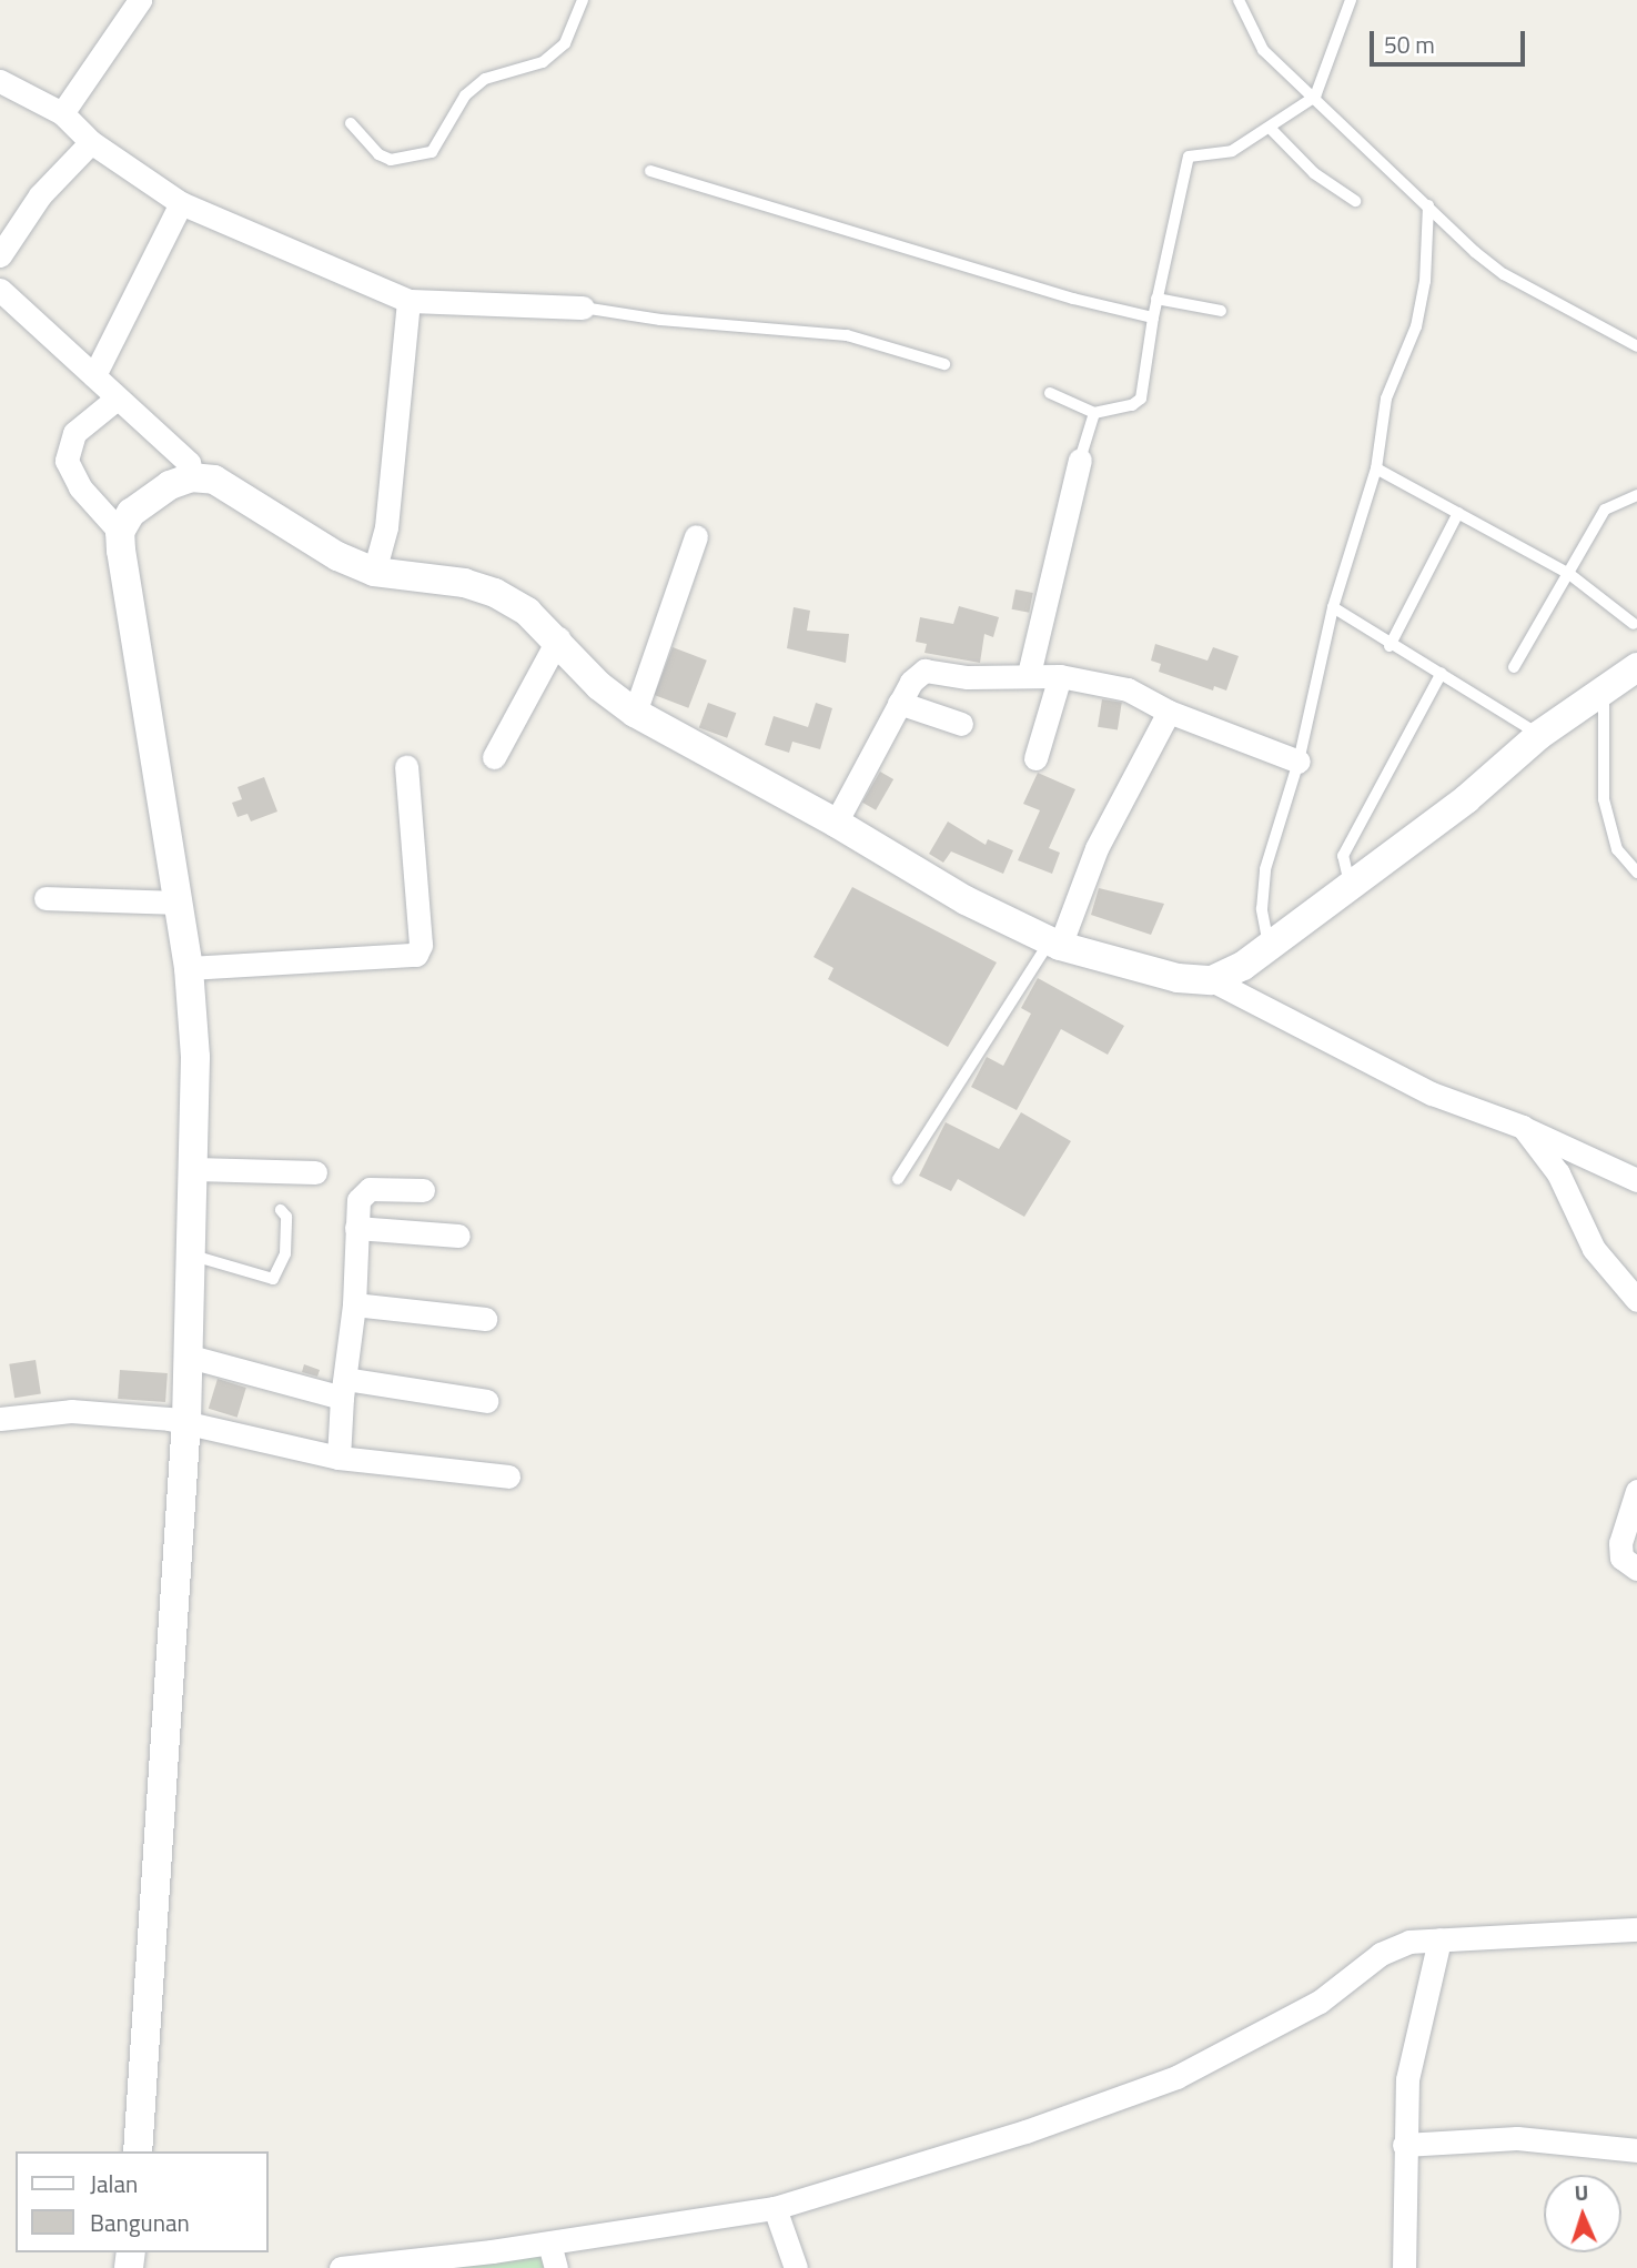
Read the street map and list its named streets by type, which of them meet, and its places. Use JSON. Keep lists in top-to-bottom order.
{
  "legend": ["Jalan", "Bangunan"],
  "scale_bar": "50 m",
  "north": "top"
}
